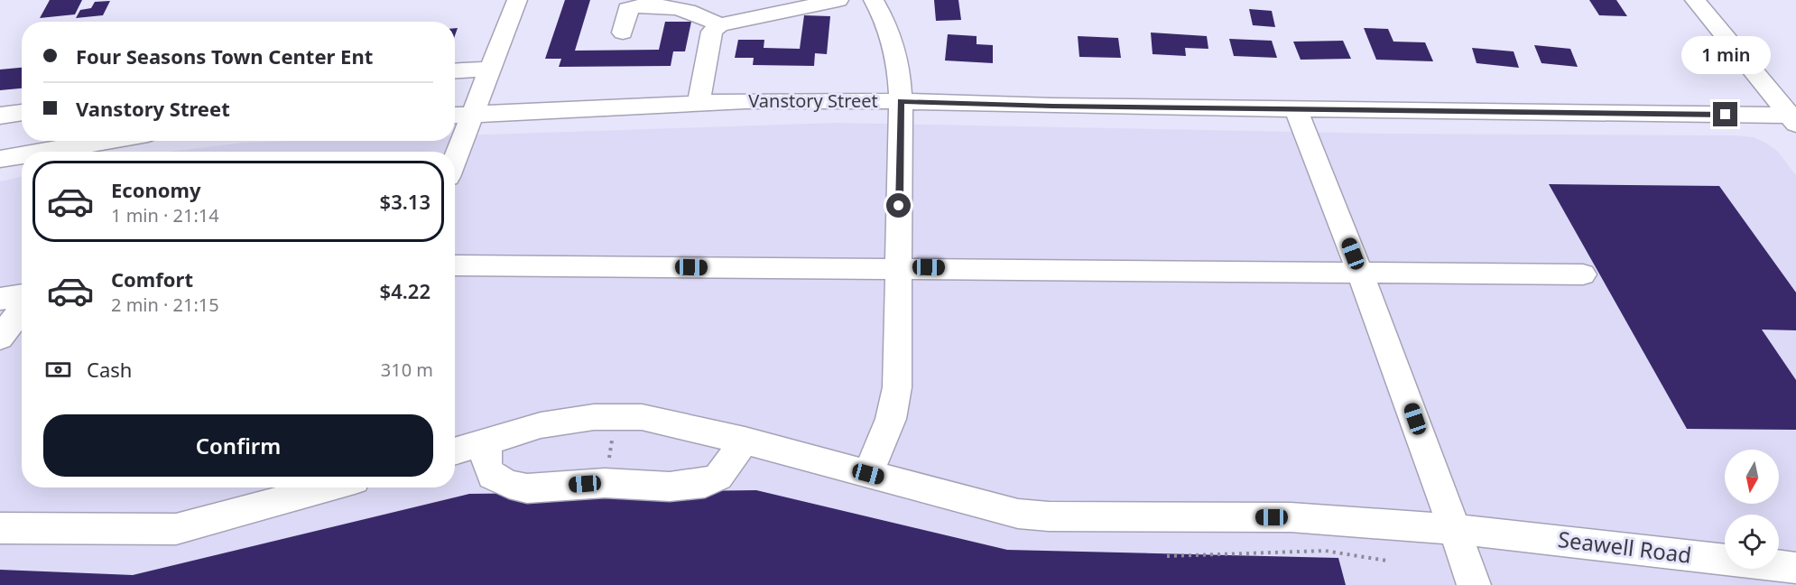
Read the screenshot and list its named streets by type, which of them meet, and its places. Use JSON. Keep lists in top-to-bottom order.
{
  "streets": {
    "street": ["Vanstory Street", "Seawell Road"]
  },
  "north": "bottom",
  "page": {
    "banner": ["Four Seasons Town Center Ent", "Vanstory Street"],
    "bubble": "1 min",
    "list": [
      {
        "name": "Economy",
        "note": "1 min · 21:14",
        "value": "$3.13"
      },
      {
        "name": "Comfort",
        "note": "2 min · 21:15",
        "value": "$4.22"
      }
    ],
    "pay": ["Cash", "310 m"],
    "buttons": "Confirm"
  }
}
